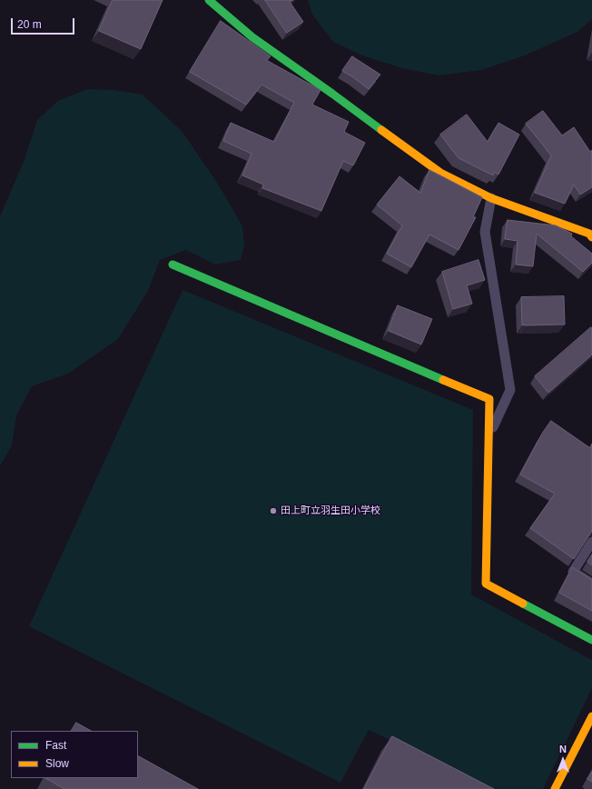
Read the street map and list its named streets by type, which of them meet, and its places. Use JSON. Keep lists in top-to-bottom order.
{
  "places": ["田上町立羽生田小学校"],
  "legend": ["Fast", "Slow"],
  "scale_bar": "20 m",
  "north": "top"
}
